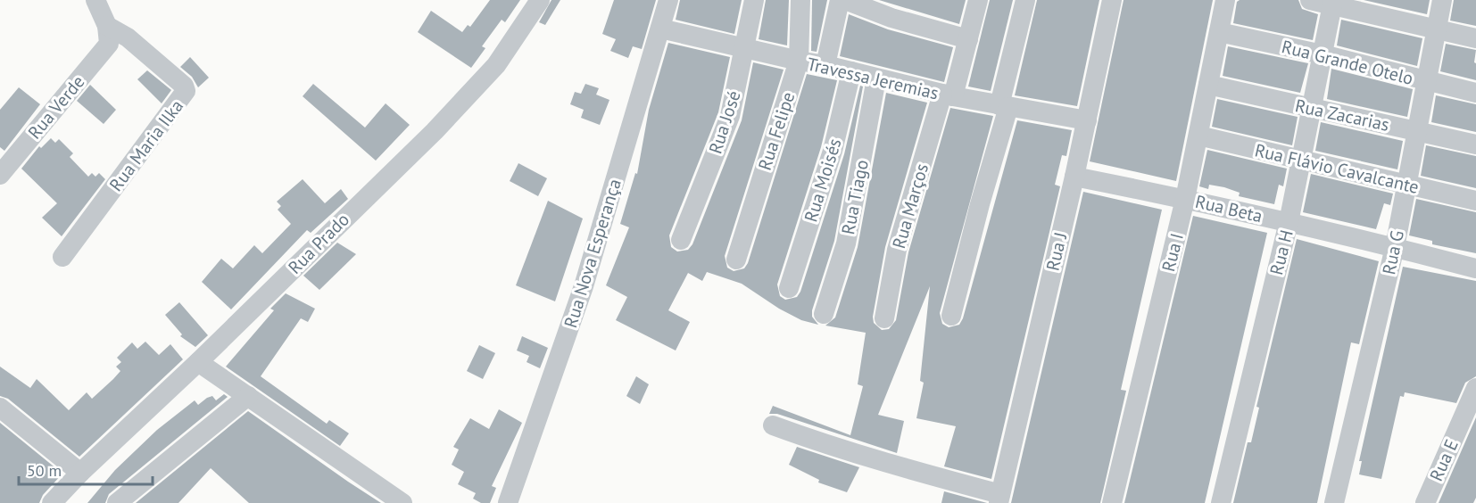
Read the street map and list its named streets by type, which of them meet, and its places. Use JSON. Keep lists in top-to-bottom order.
{
  "streets": {
    "street": [
      "Rua Grande Otelo",
      "Travessa Jeremias",
      "Rua Verde",
      "Rua Zacarias",
      "Rua José",
      "Rua Felipe",
      "Rua Maria Ilka",
      "Rua Flávio Cavalcante",
      "Rua Moisés",
      "Rua Tiago",
      "Rua Marços",
      "Rua Beta",
      "Rua Prado",
      "Rua J",
      "Rua I",
      "Rua H",
      "Rua G",
      "Rua Nova Esperança",
      "Rua E"
    ]
  },
  "crossings": [
    ["Rua Grande Otelo", "Rua I"],
    ["Rua Grande Otelo", "Rua H"],
    ["Rua Grande Otelo", "Rua G"],
    ["Travessa Jeremias", "Rua José"],
    ["Travessa Jeremias", "Rua Felipe"],
    ["Travessa Jeremias", "Rua Moisés"],
    ["Travessa Jeremias", "Rua Tiago"],
    ["Travessa Jeremias", "Rua Marços"],
    ["Travessa Jeremias", "Rua J"],
    ["Travessa Jeremias", "Rua Nova Esperança"],
    ["Rua Verde", "Rua Maria Ilka"],
    ["Rua Zacarias", "Rua I"],
    ["Rua Zacarias", "Rua H"],
    ["Rua Zacarias", "Rua G"],
    ["Rua Flávio Cavalcante", "Rua I"],
    ["Rua Flávio Cavalcante", "Rua H"],
    ["Rua Flávio Cavalcante", "Rua G"],
    ["Rua Beta", "Rua J"],
    ["Rua Beta", "Rua I"],
    ["Rua Beta", "Rua H"],
    ["Rua Beta", "Rua G"]
  ],
  "scale_bar": "50 m"
}
